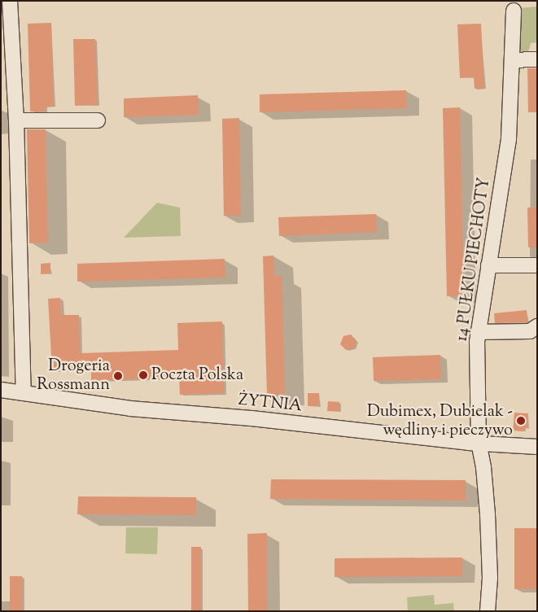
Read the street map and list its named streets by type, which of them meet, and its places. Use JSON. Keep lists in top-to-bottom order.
{
  "streets": {
    "street": ["14 PUŁKU PIECHOTY", "ŻYTNIA"]
  },
  "crossings": [
    ["14 PUŁKU PIECHOTY", "ŻYTNIA"]
  ],
  "places": ["Poczta Polska", "Drogeria Rossmann", "Dubimex, Dubielak - wędliny i pieczywo"]
}
